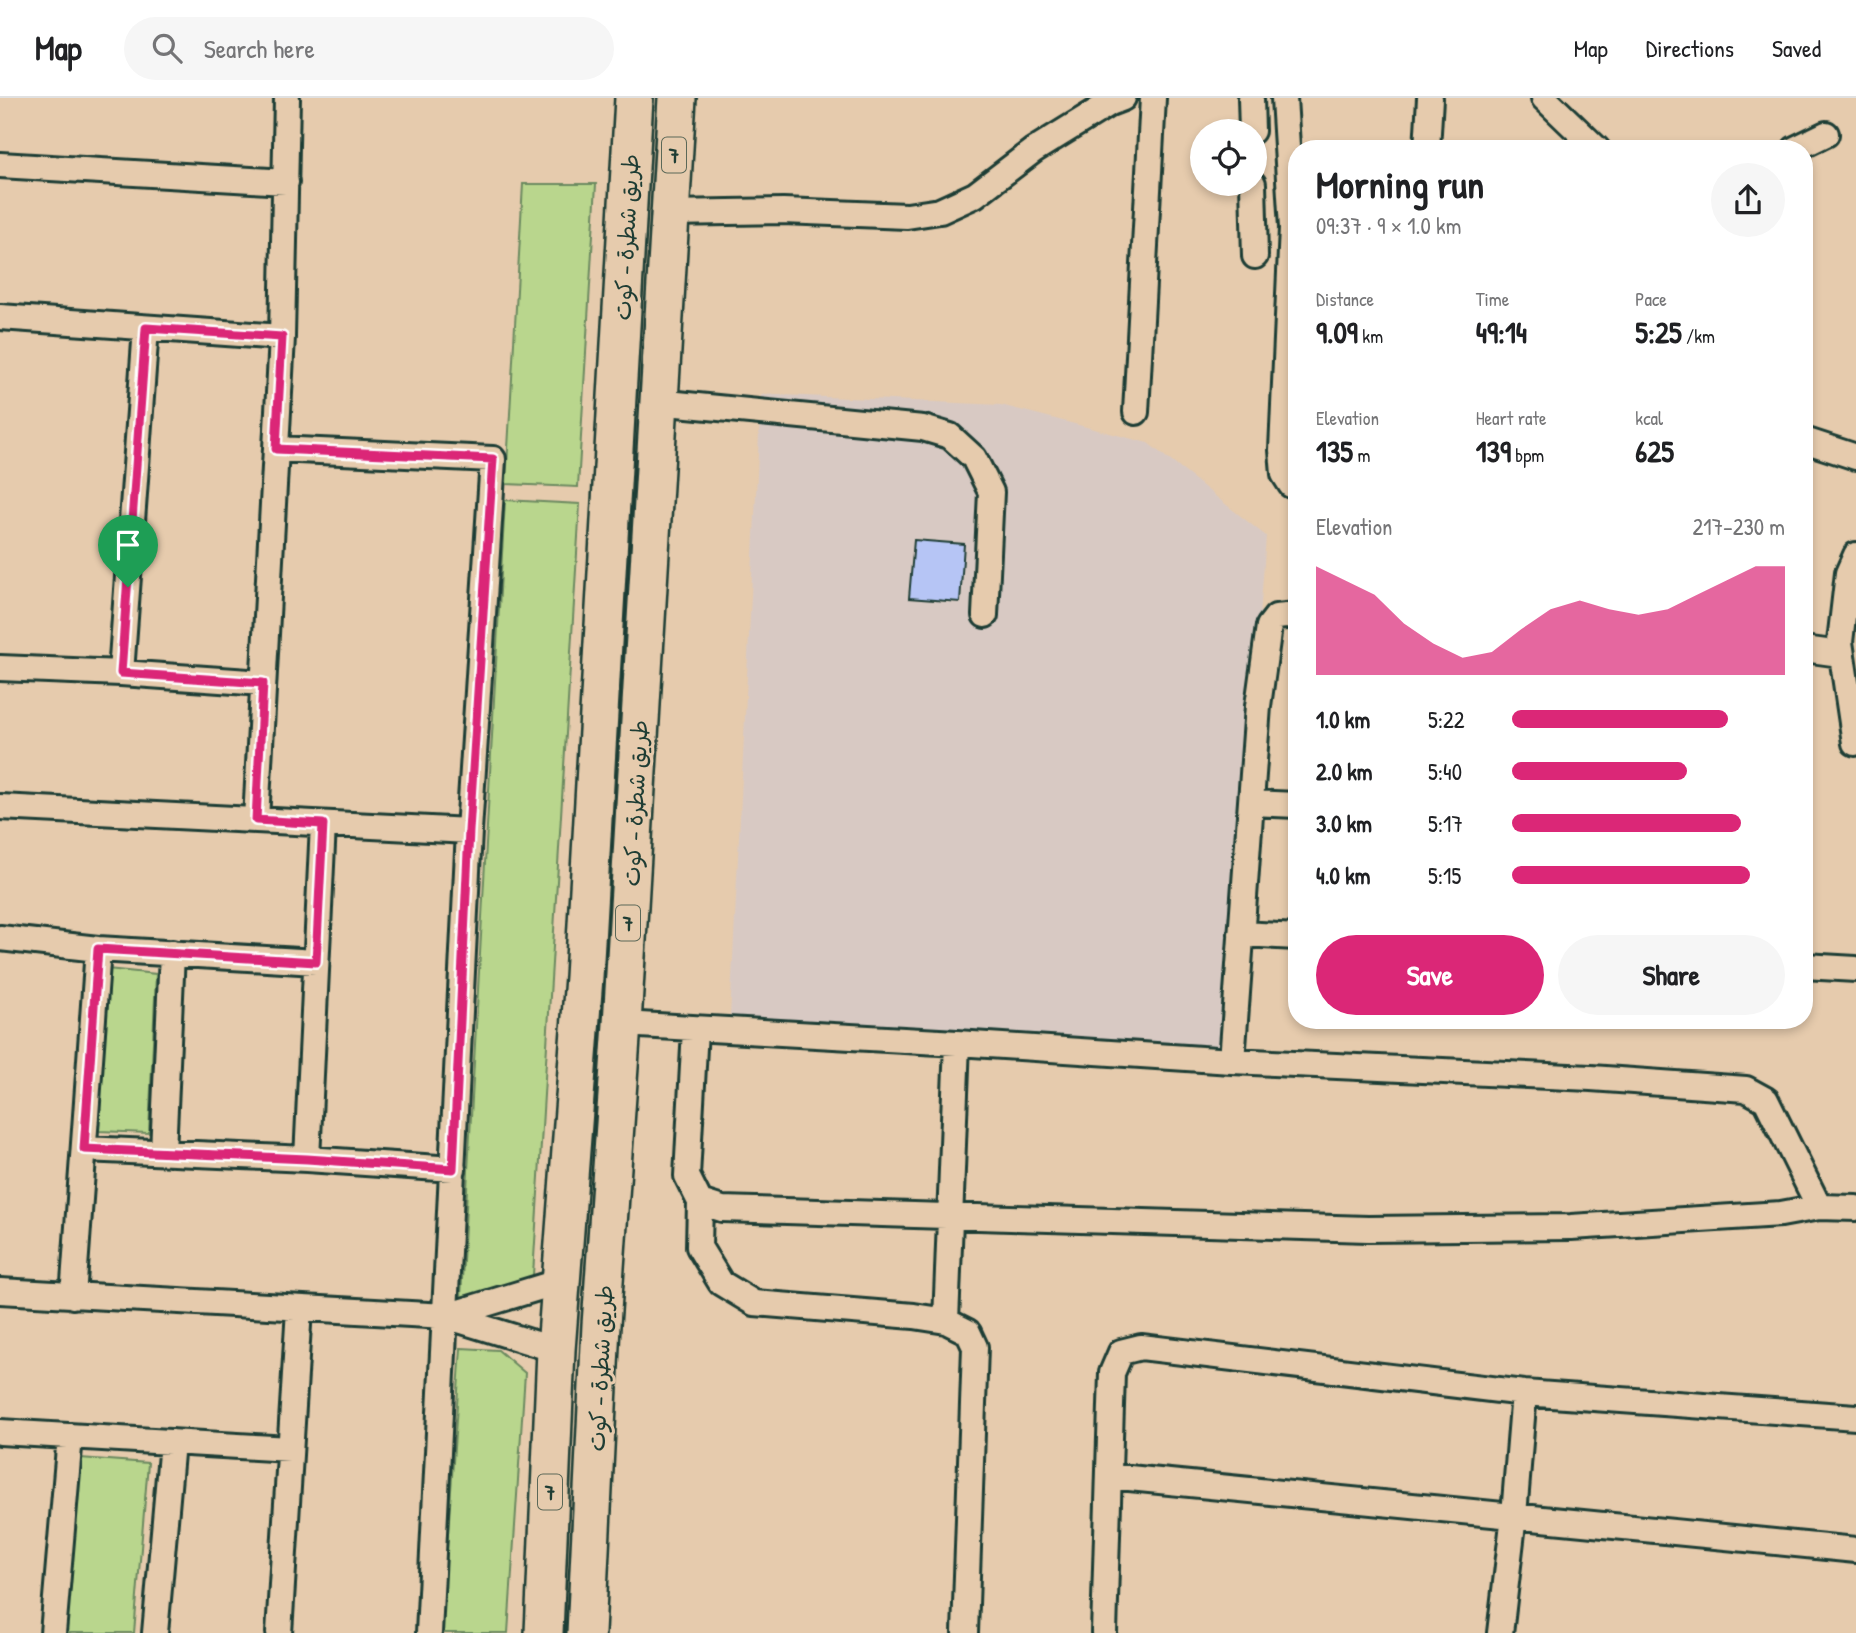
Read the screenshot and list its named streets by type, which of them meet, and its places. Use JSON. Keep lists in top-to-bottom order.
{
  "streets": {
    "highway": ["7", "طريق شطرة - كوت"]
  },
  "page": {
    "header": "Map",
    "search": "Search here",
    "nav": ["Map", "Directions", "Saved"],
    "heading": ["Morning run", "09:37 · 9 × 1.0 km"],
    "stats": [
      ["Distance", "9.09 km"],
      ["Time", "49:14"],
      ["Pace", "5:25 /km"],
      ["Elevation", "135 m"],
      ["Heart rate", "139 bpm"],
      ["kcal", "625"]
    ],
    "chart": ["Elevation", "217–230 m"],
    "list": [
      {
        "name": "1.0 km",
        "note": "5:22"
      },
      {
        "name": "2.0 km",
        "note": "5:40"
      },
      {
        "name": "3.0 km",
        "note": "5:17"
      },
      {
        "name": "4.0 km",
        "note": "5:15"
      }
    ],
    "buttons": ["Save", "Share"]
  }
}
